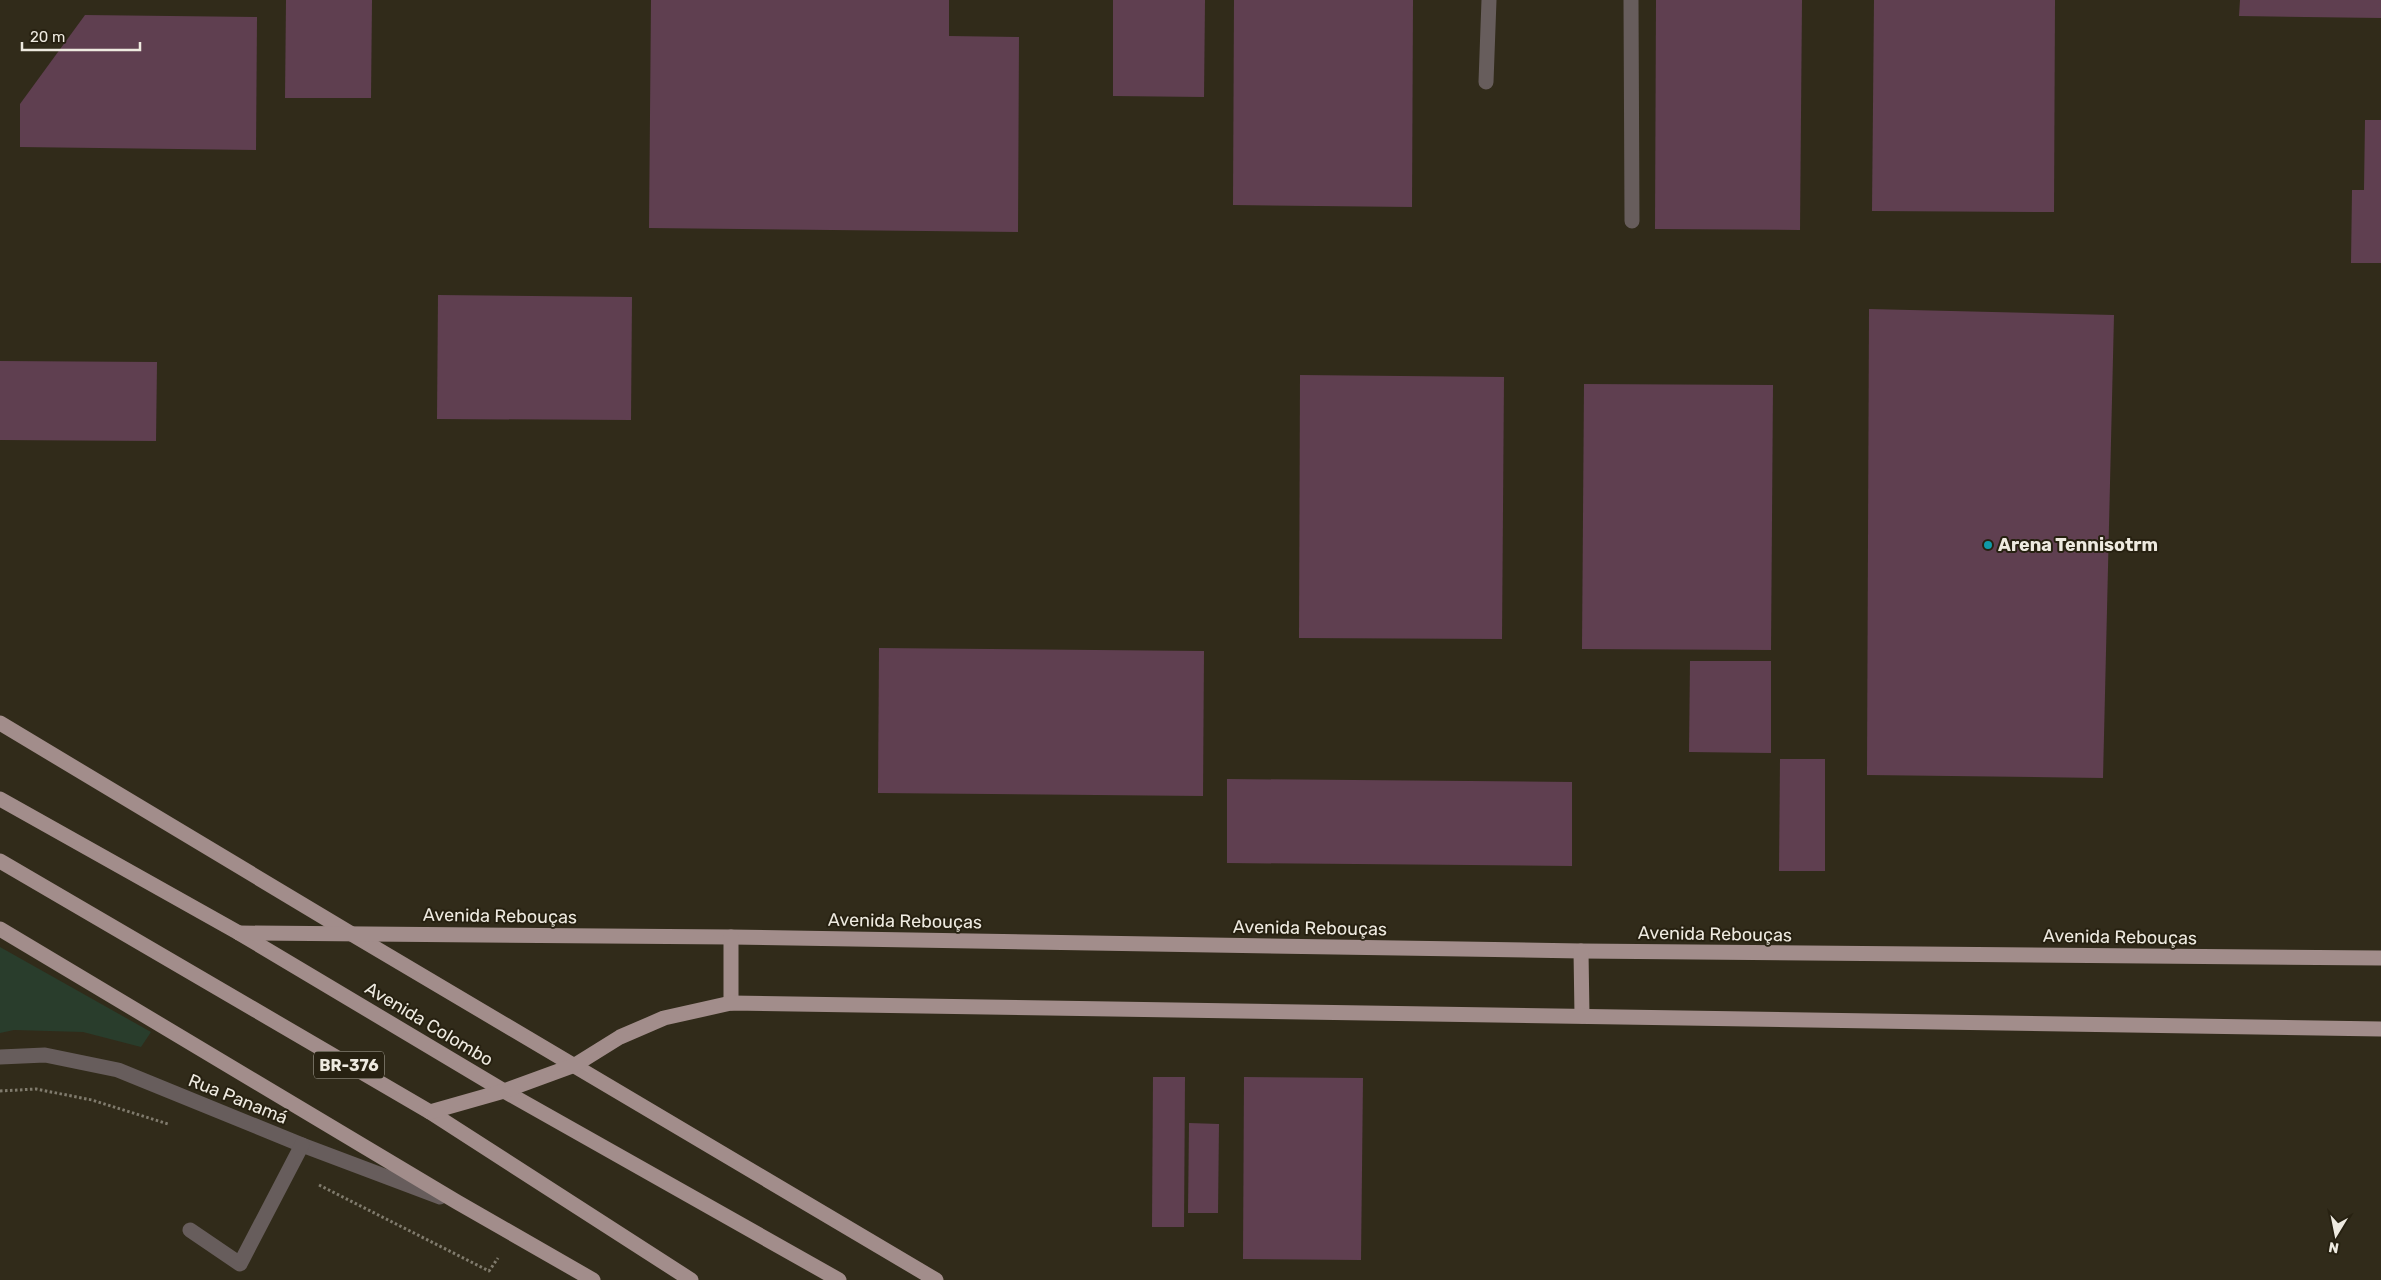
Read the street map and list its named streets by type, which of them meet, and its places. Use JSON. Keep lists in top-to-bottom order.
{
  "streets": {
    "main road": ["Avenida Rebouças", "Avenida Colombo", "BR-376"],
    "street": ["Rua Panamá"]
  },
  "crossings": [
    ["Avenida Rebouças", "Avenida Colombo"]
  ],
  "places": ["Arena Tennisotrm"],
  "scale_bar": "20 m",
  "north": "bottom"
}
